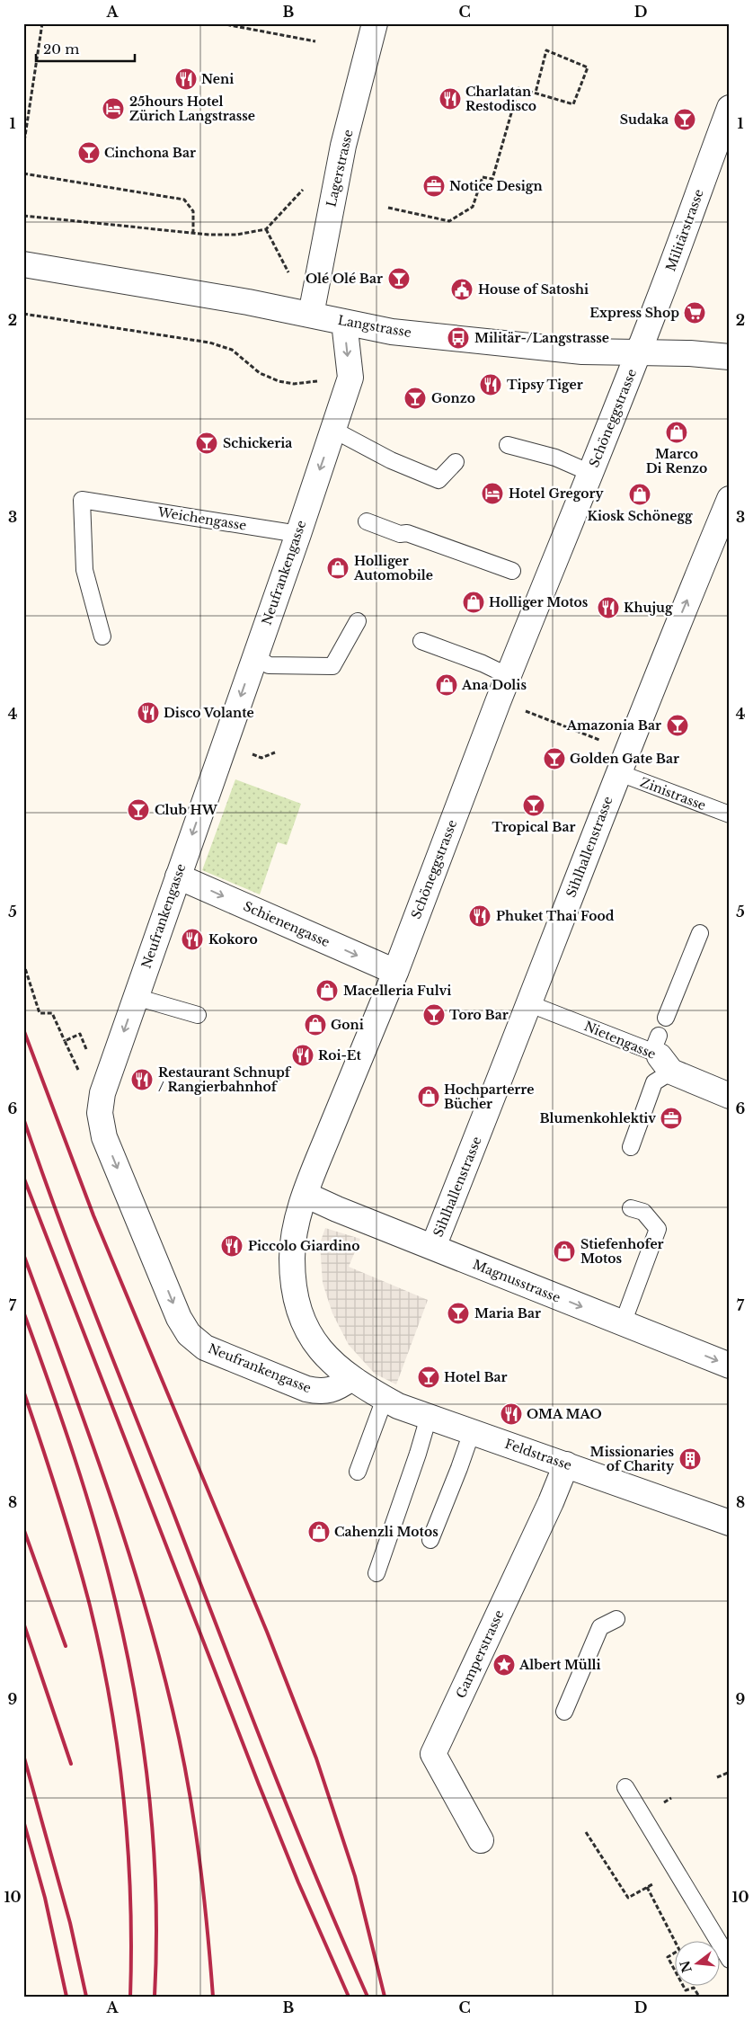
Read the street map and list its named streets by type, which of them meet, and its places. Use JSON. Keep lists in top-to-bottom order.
{
  "streets": {
    "street": [
      "Lagerstrasse",
      "Militärstrasse",
      "Langstrasse",
      "Schöneggstrasse",
      "Neufrankengasse",
      "Sihlhallenstrasse",
      "Schienengasse",
      "Nietengasse",
      "Magnusstrasse",
      "Feldstrasse",
      "Gamperstrasse"
    ],
    "lane": ["Weichengasse", "Zinistrasse"]
  },
  "crossings": [
    ["Lagerstrasse", "Langstrasse"],
    ["Militärstrasse", "Langstrasse"],
    ["Militärstrasse", "Schöneggstrasse"],
    ["Langstrasse", "Schöneggstrasse"],
    ["Langstrasse", "Neufrankengasse"],
    ["Schöneggstrasse", "Neufrankengasse"],
    ["Schöneggstrasse", "Schienengasse"],
    ["Schöneggstrasse", "Magnusstrasse"],
    ["Schöneggstrasse", "Feldstrasse"],
    ["Weichengasse", "Neufrankengasse"],
    ["Neufrankengasse", "Schienengasse"],
    ["Neufrankengasse", "Feldstrasse"],
    ["Zinistrasse", "Sihlhallenstrasse"],
    ["Sihlhallenstrasse", "Nietengasse"],
    ["Sihlhallenstrasse", "Magnusstrasse"],
    ["Feldstrasse", "Gamperstrasse"]
  ],
  "one_way": [
    "Neufrankengasse",
    "Sihlhallenstrasse",
    "Schienengasse",
    "Magnusstrasse"
  ],
  "places": {
    "restaurant": [
      "Neni",
      "Charlatan Restodisco",
      "Tipsy Tiger",
      "Khujug",
      "Disco Volante",
      "Phuket Thai Food",
      "Kokoro",
      "Roi-Et",
      "Restaurant Schnupf / Rangierbahnhof",
      "Piccolo Giardino",
      "OMA MAO"
    ],
    "hotel": ["25hours Hotel Zürich Langstrasse", "Hotel Gregory"],
    "bar": [
      "Sudaka",
      "Cinchona Bar",
      "Olé Olé Bar",
      "Gonzo",
      "Schickeria",
      "Amazonia Bar",
      "Golden Gate Bar",
      "Tropical Bar",
      "Club HW",
      "Toro Bar",
      "Maria Bar",
      "Hotel Bar"
    ],
    "office": ["Notice Design", "Blumenkohlektiv"],
    "public building": ["House of Satoshi"],
    "supermarket": ["Express Shop"],
    "bus stop": ["Militär-/Langstrasse"],
    "shop": [
      "Marco Di Renzo",
      "Kiosk Schönegg",
      "Holliger Automobile",
      "Holliger Motos",
      "Ana Dolis",
      "Macelleria Fulvi",
      "Goni",
      "Hochparterre Bücher",
      "Stiefenhofer Motos",
      "Cahenzli Motos"
    ],
    "building": ["Missionaries of Charity"],
    "place": ["Albert Mülli"]
  },
  "scale_bar": "20 m",
  "north": "left",
  "grid": {
    "columns": [
      "A",
      "B",
      "C",
      "D"
    ],
    "rows": [
      "1",
      "2",
      "3",
      "4",
      "5",
      "6",
      "7",
      "8",
      "9",
      "10"
    ]
  }
}
